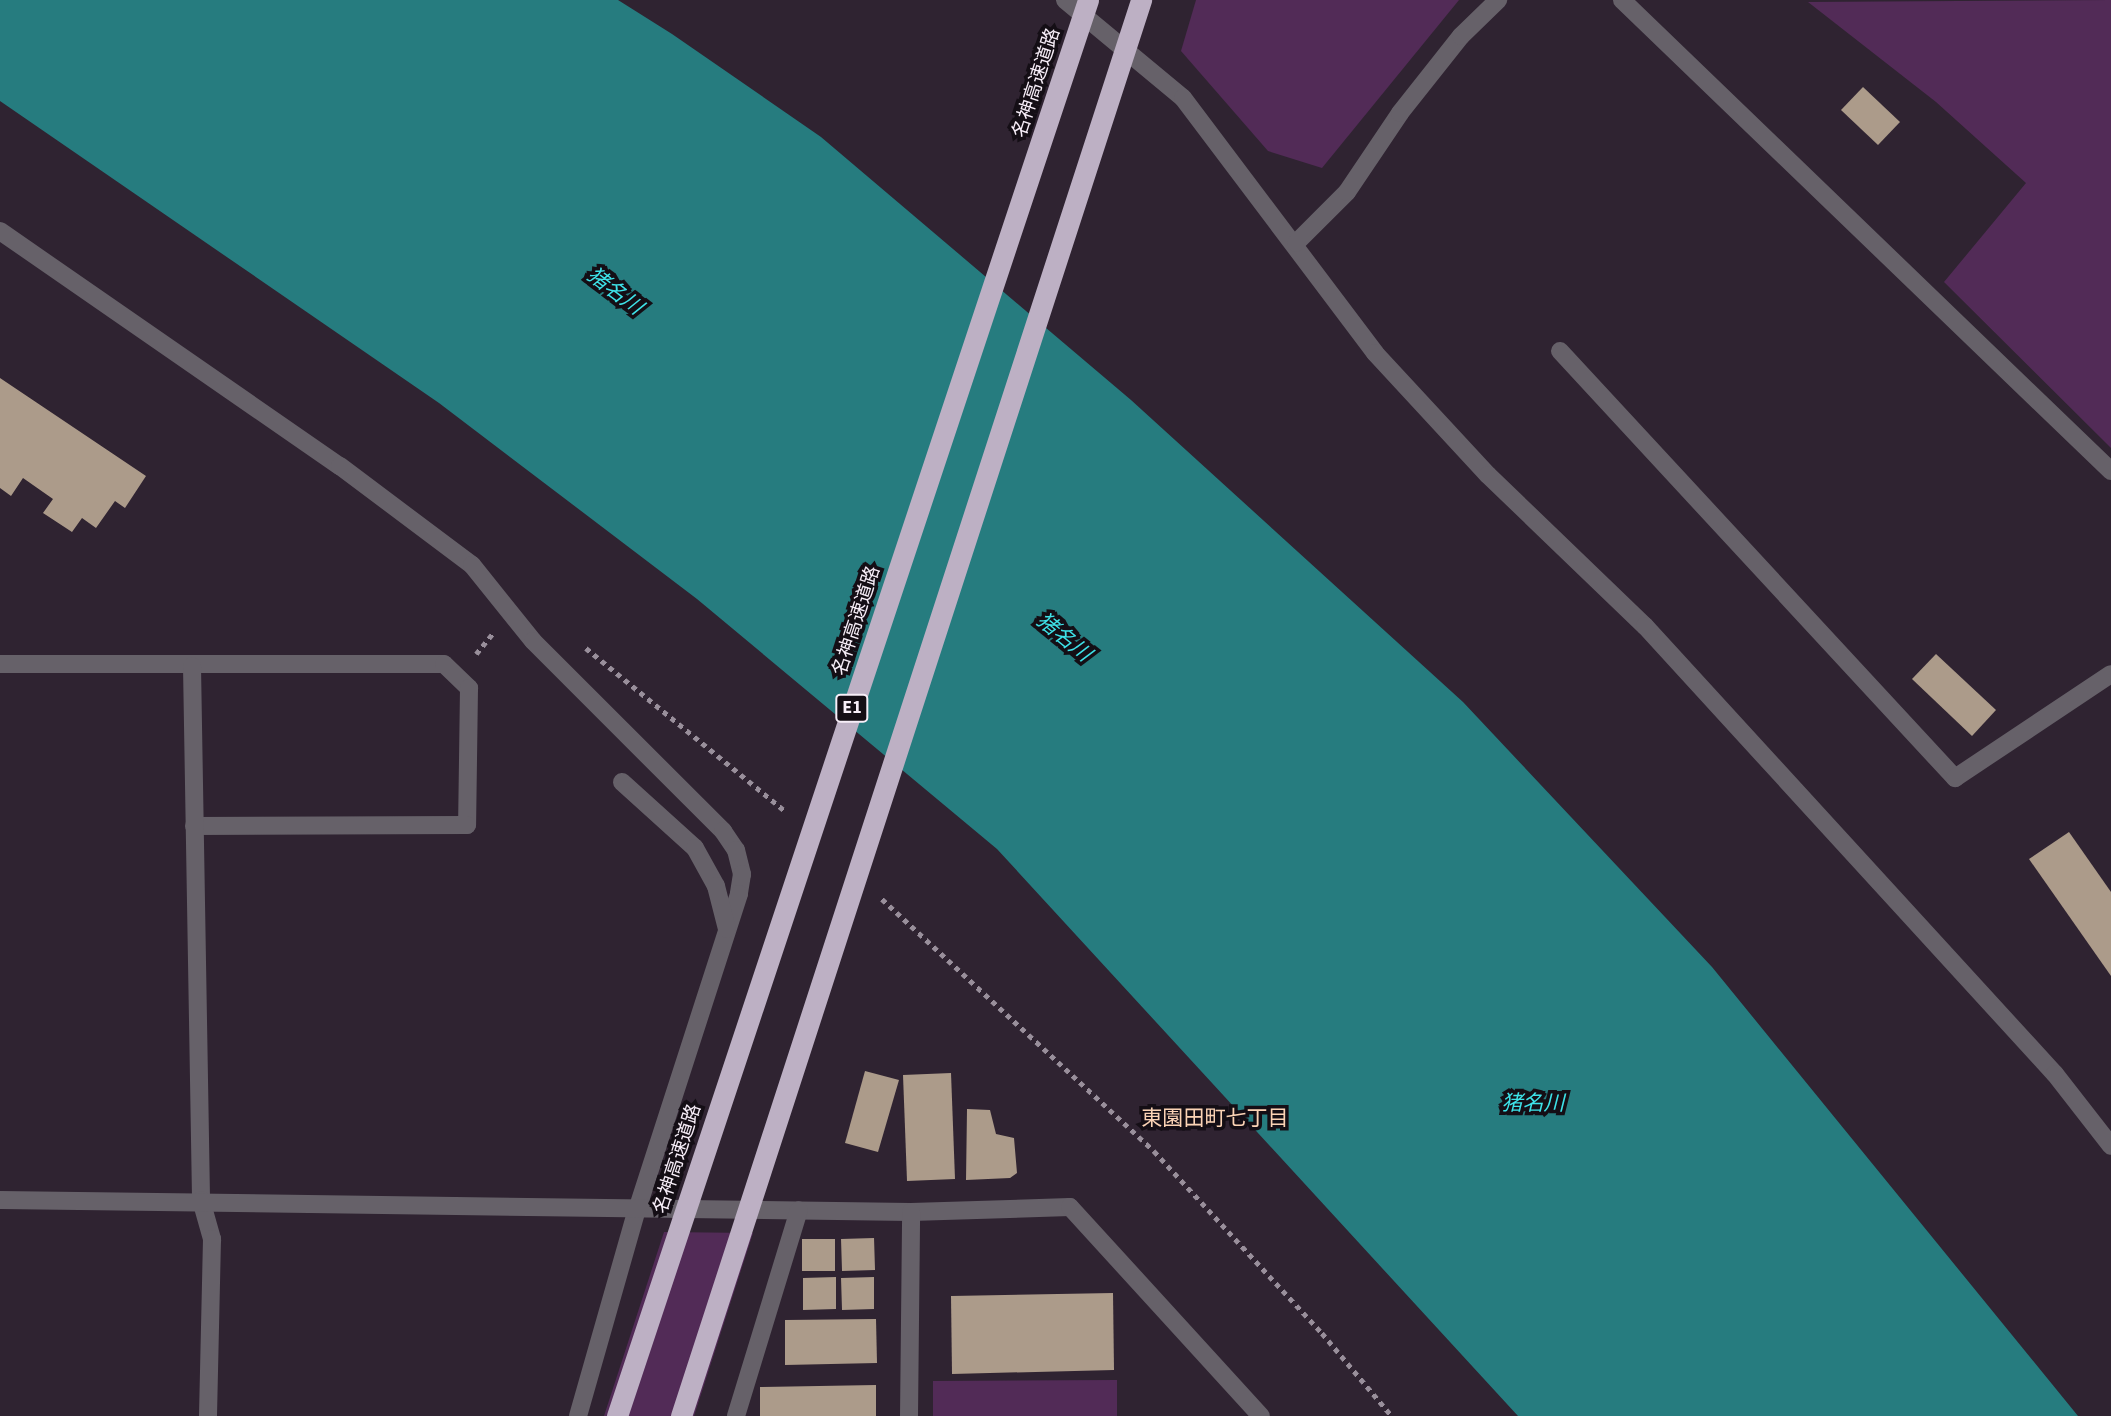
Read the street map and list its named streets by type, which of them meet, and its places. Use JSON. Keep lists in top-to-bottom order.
{
  "streets": {
    "highway": ["名神高速道路", "E1"]
  },
  "districts": ["東園田町七丁目"],
  "water": ["猪名川"]
}
